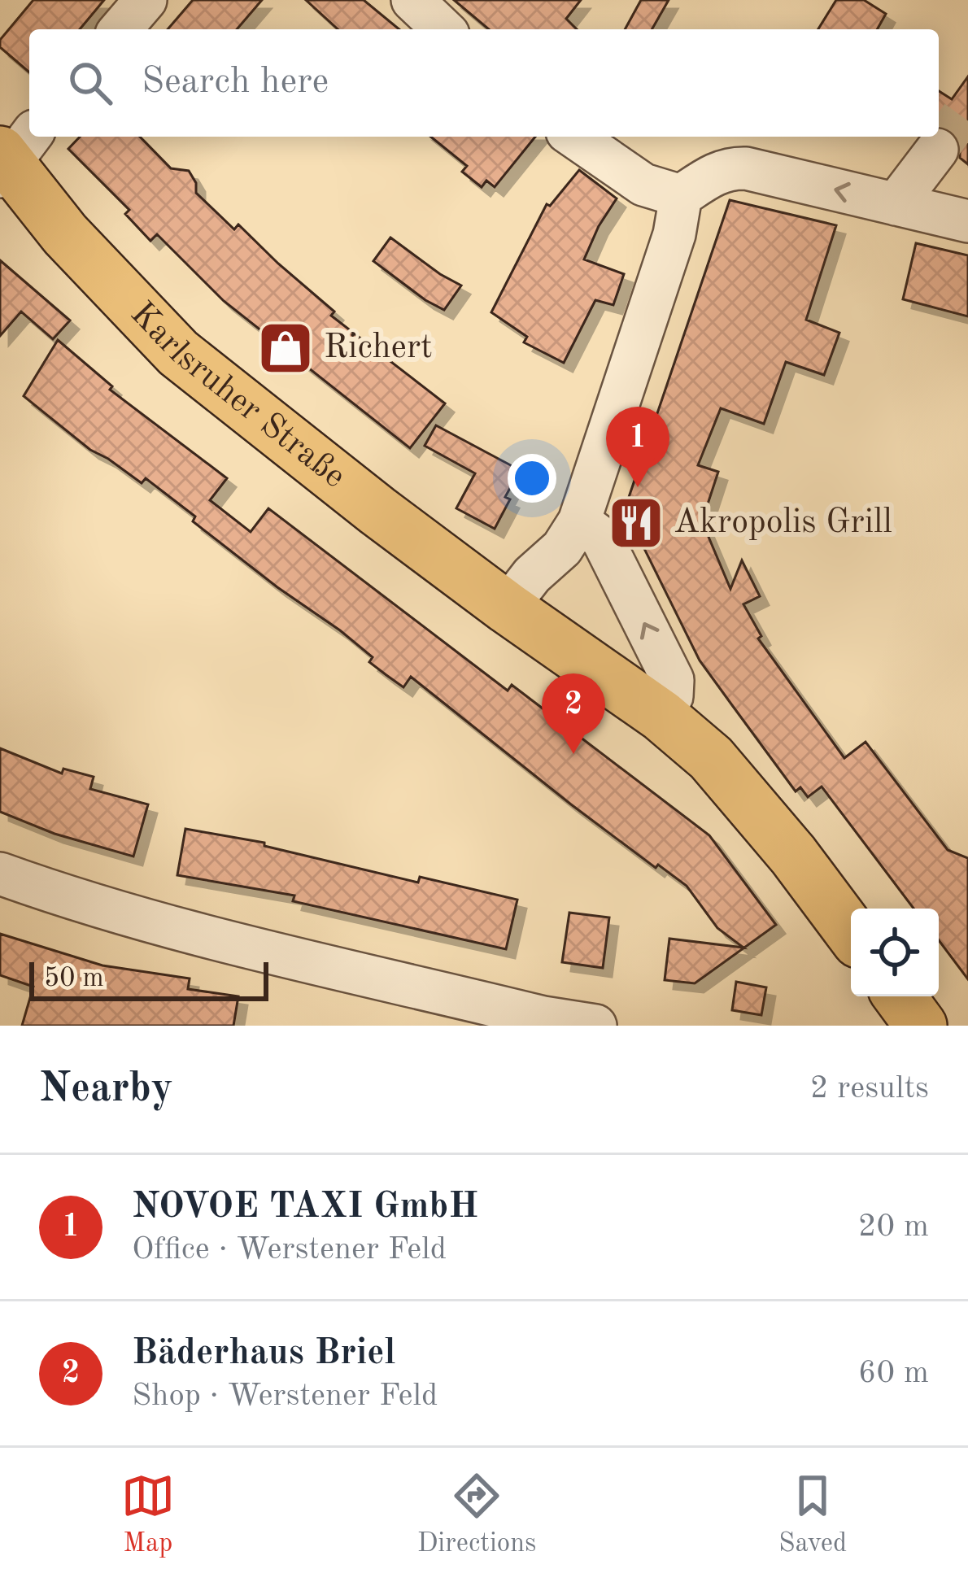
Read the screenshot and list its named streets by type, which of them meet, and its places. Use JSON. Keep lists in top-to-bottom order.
{
  "streets": {
    "main road": ["Karlsruher Straße"]
  },
  "places": {
    "shop": ["Richert"],
    "restaurant": ["Akropolis Grill"]
  },
  "scale_bar": "50 m",
  "page": {
    "search": "Search here",
    "pins": ["1", "2"],
    "scale": "50 m",
    "heading": ["Nearby", "2 results"],
    "list": [
      {
        "mark": "1",
        "name": "NOVOE TAXI GmbH",
        "note": "Office · Werstener Feld",
        "value": "20 m"
      },
      {
        "mark": "2",
        "name": "Bäderhaus Briel",
        "note": "Shop · Werstener Feld",
        "value": "60 m"
      }
    ],
    "nav": ["Map", "Directions", "Saved"]
  }
}
